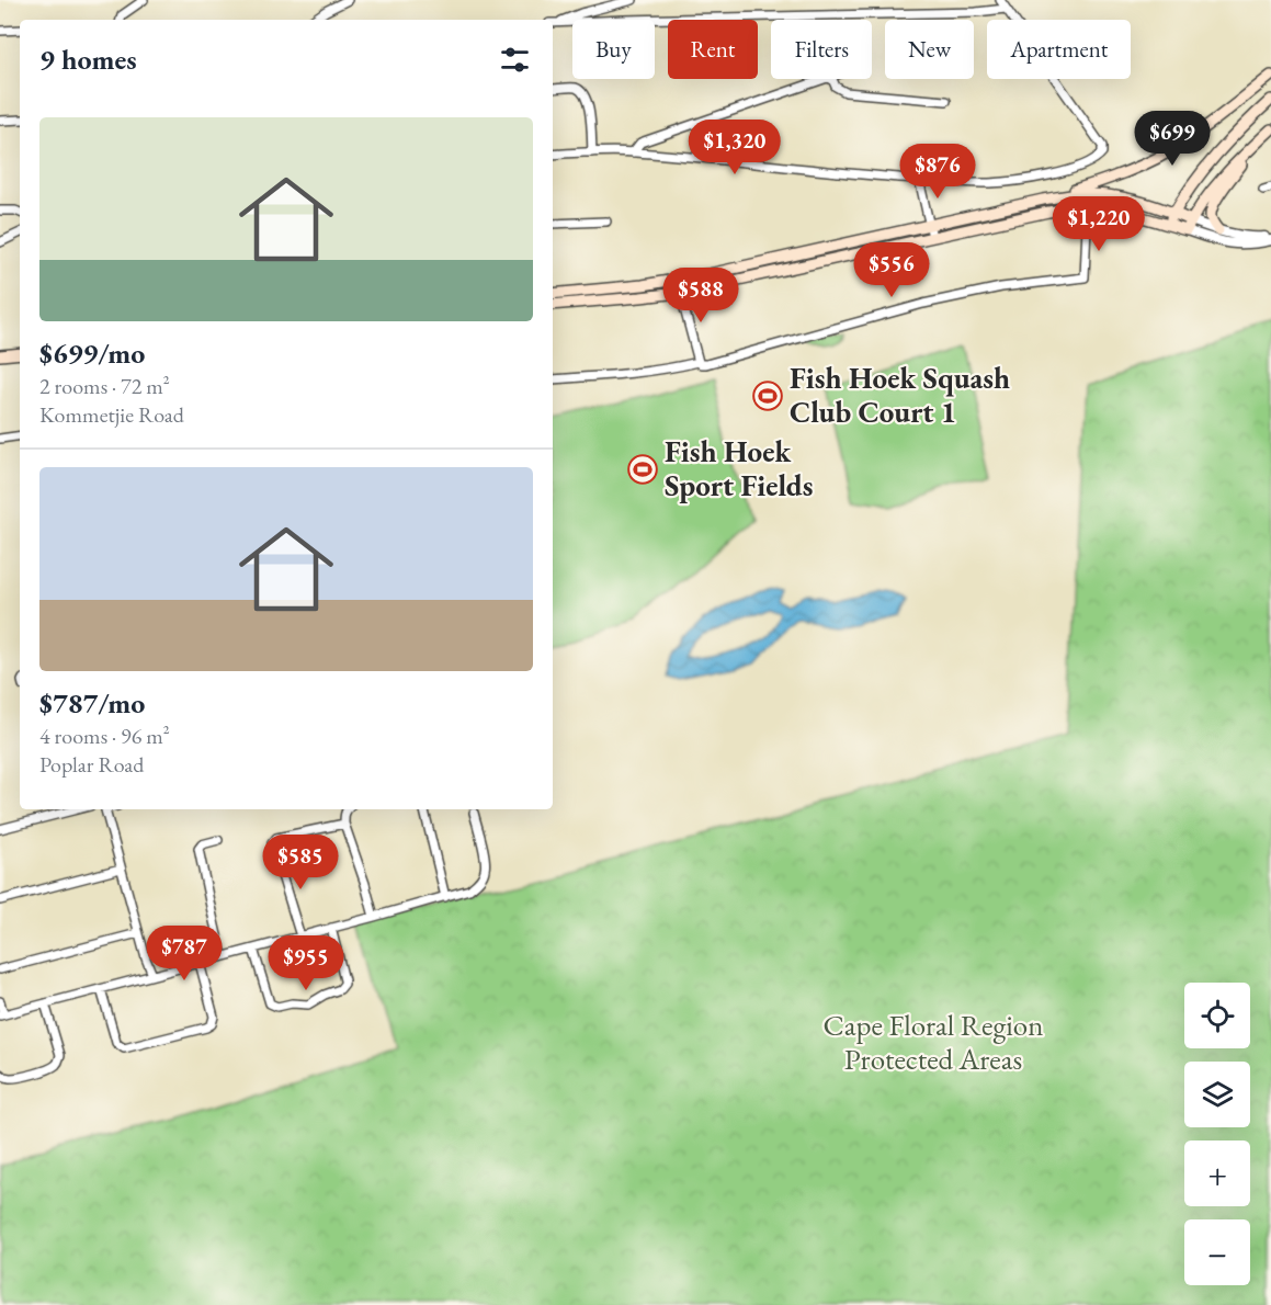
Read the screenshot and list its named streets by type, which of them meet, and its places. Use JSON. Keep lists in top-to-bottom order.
{
  "parks": ["Cape Floral Region Protected Areas"],
  "places": {
    "sports": ["Fish Hoek Squash Club Court 1", "Fish Hoek Sport Fields"]
  },
  "page": {
    "chip": [
      "Buy",
      "Rent",
      "Filters",
      "New",
      "Apartment"
    ],
    "heading": "9 homes",
    "list": [
      {
        "name": "$699/mo",
        "note": "2 rooms · 72 m² · Kommetjie Road"
      },
      {
        "name": "$787/mo",
        "note": "4 rooms · 96 m² · Poplar Road"
      }
    ],
    "price": [
      "$699",
      "$1,320",
      "$876",
      "$1,220",
      "$556",
      "$588",
      "$585",
      "$787",
      "$955"
    ],
    "map_buttons": ["+", "−"]
  }
}
